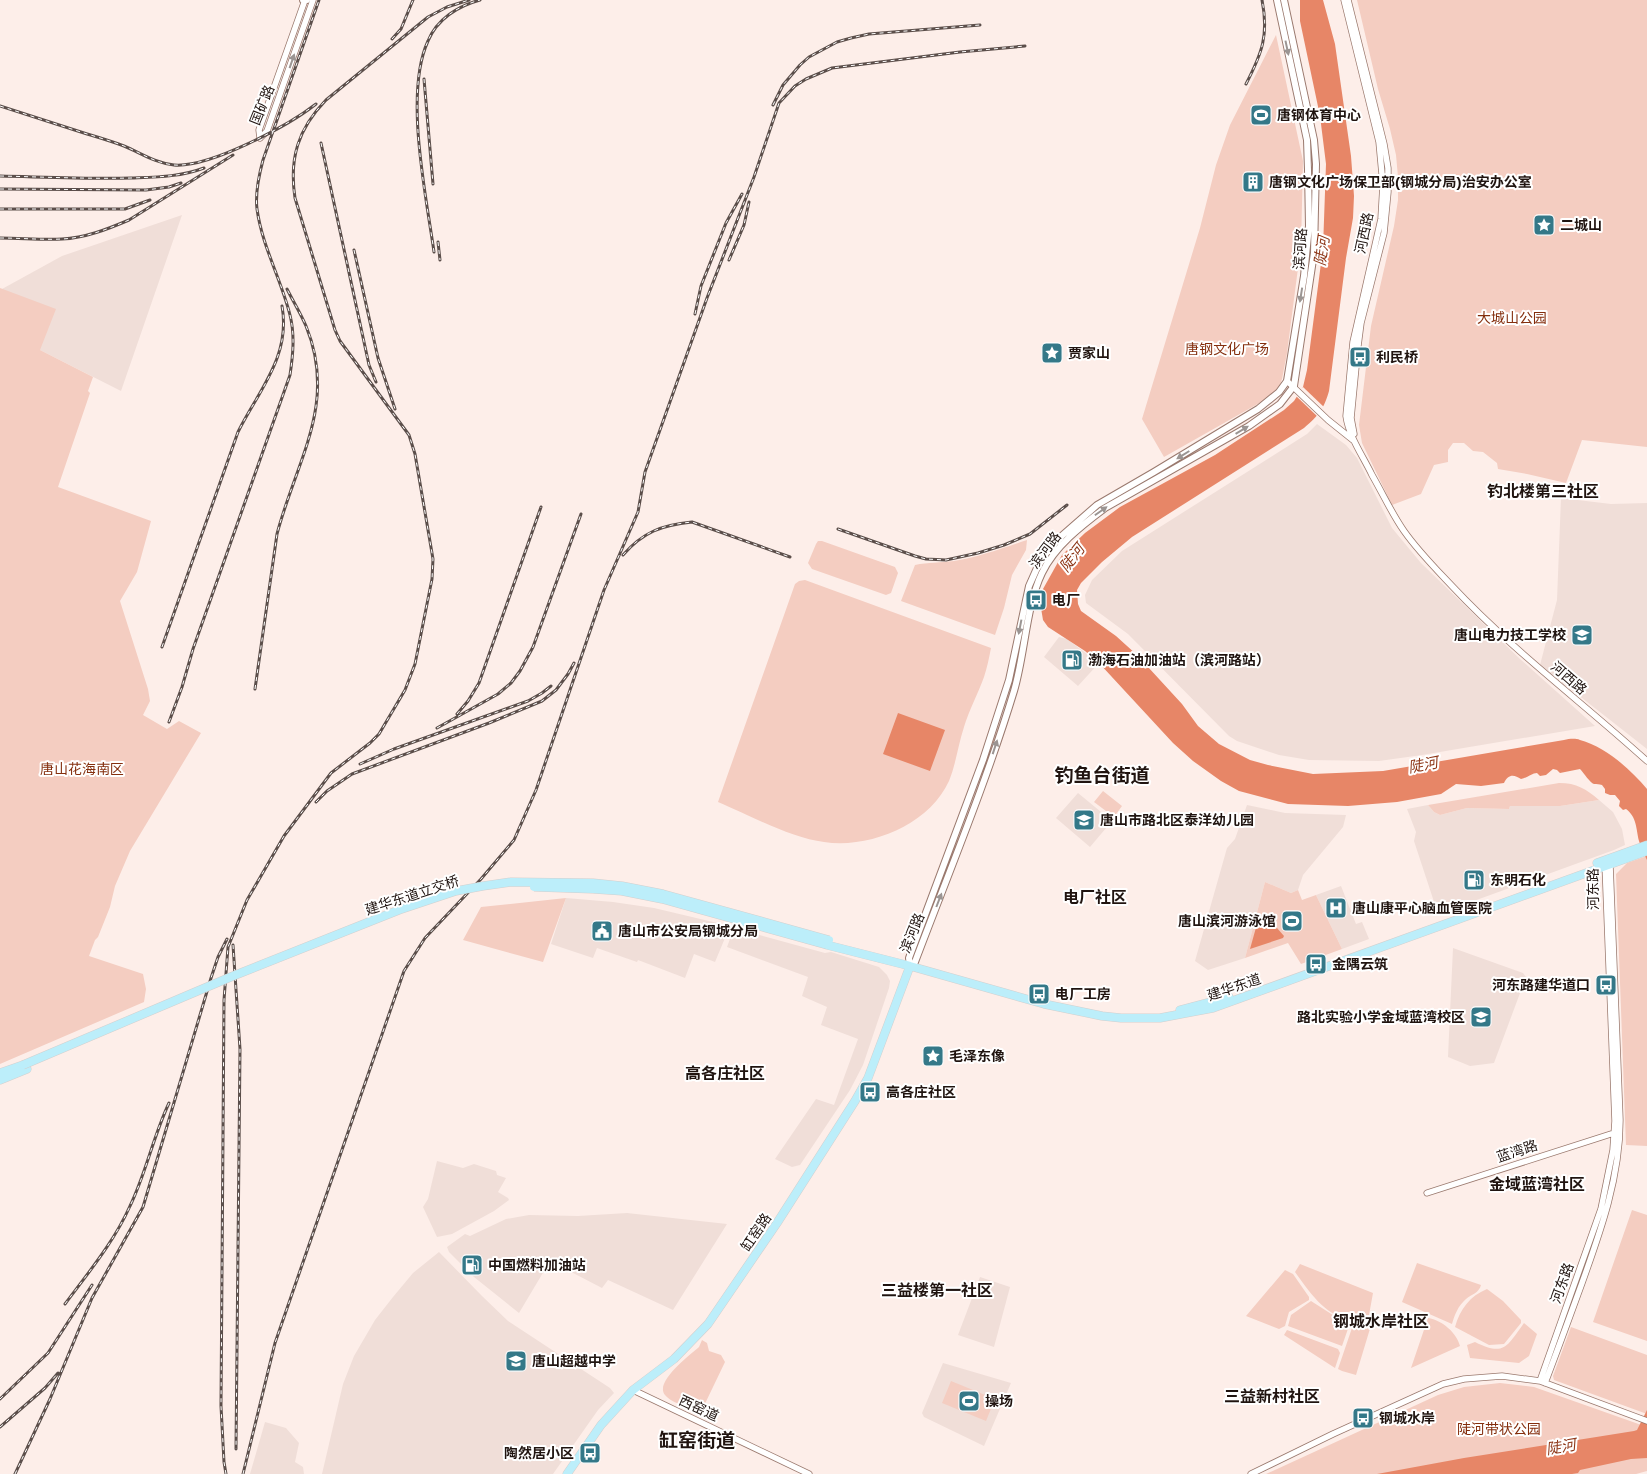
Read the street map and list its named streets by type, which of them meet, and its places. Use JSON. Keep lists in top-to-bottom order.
{
  "streets": {
    "main road": [
      "滨河路",
      "建华东道立交桥",
      "建华东道",
      "缸窑路"
    ],
    "street": [
      "国矿路",
      "河西路",
      "河东路",
      "蓝湾路",
      "西窑道"
    ]
  },
  "crossings": [
    ["滨河路", "建华东道"],
    ["滨河路", "缸窑路"],
    ["河东路", "建华东道"],
    ["河东路", "蓝湾路"],
    ["建华东道立交桥", "建华东道"],
    ["建华东道", "缸窑路"],
    ["缸窑路", "西窑道"]
  ],
  "districts": [
    "钓北楼第三社区",
    "钓鱼台街道",
    "电厂社区",
    "高各庄社区",
    "金域蓝湾社区",
    "三益楼第一社区",
    "钢城水岸社区",
    "三益新村社区",
    "缸窑街道"
  ],
  "water": ["陡河"],
  "parks": [
    "大城山公园",
    "唐钢文化广场",
    "唐山花海南区",
    "陡河带状公园"
  ],
  "places": {
    "sports": ["唐钢体育中心", "唐山滨河游泳馆", "操场"],
    "building": ["唐钢文化广场保卫部(钢城分局)治安办公室"],
    "place": ["二城山", "贾家山", "毛泽东像"],
    "bus stop": [
      "利民桥",
      "电厂",
      "金隅云筑",
      "河东路建华道口",
      "电厂工房",
      "高各庄社区",
      "钢城水岸",
      "陶然居小区"
    ],
    "school or university": [
      "唐山电力技工学校",
      "唐山市路北区泰洋幼儿园",
      "路北实验小学金域蓝湾校区",
      "唐山超越中学"
    ],
    "fuel station": ["渤海石油加油站（滨河路站）", "东明石化", "中国燃料加油站"],
    "hospital": ["唐山康平心脑血管医院"],
    "public building": ["唐山市公安局钢城分局"]
  }
}
